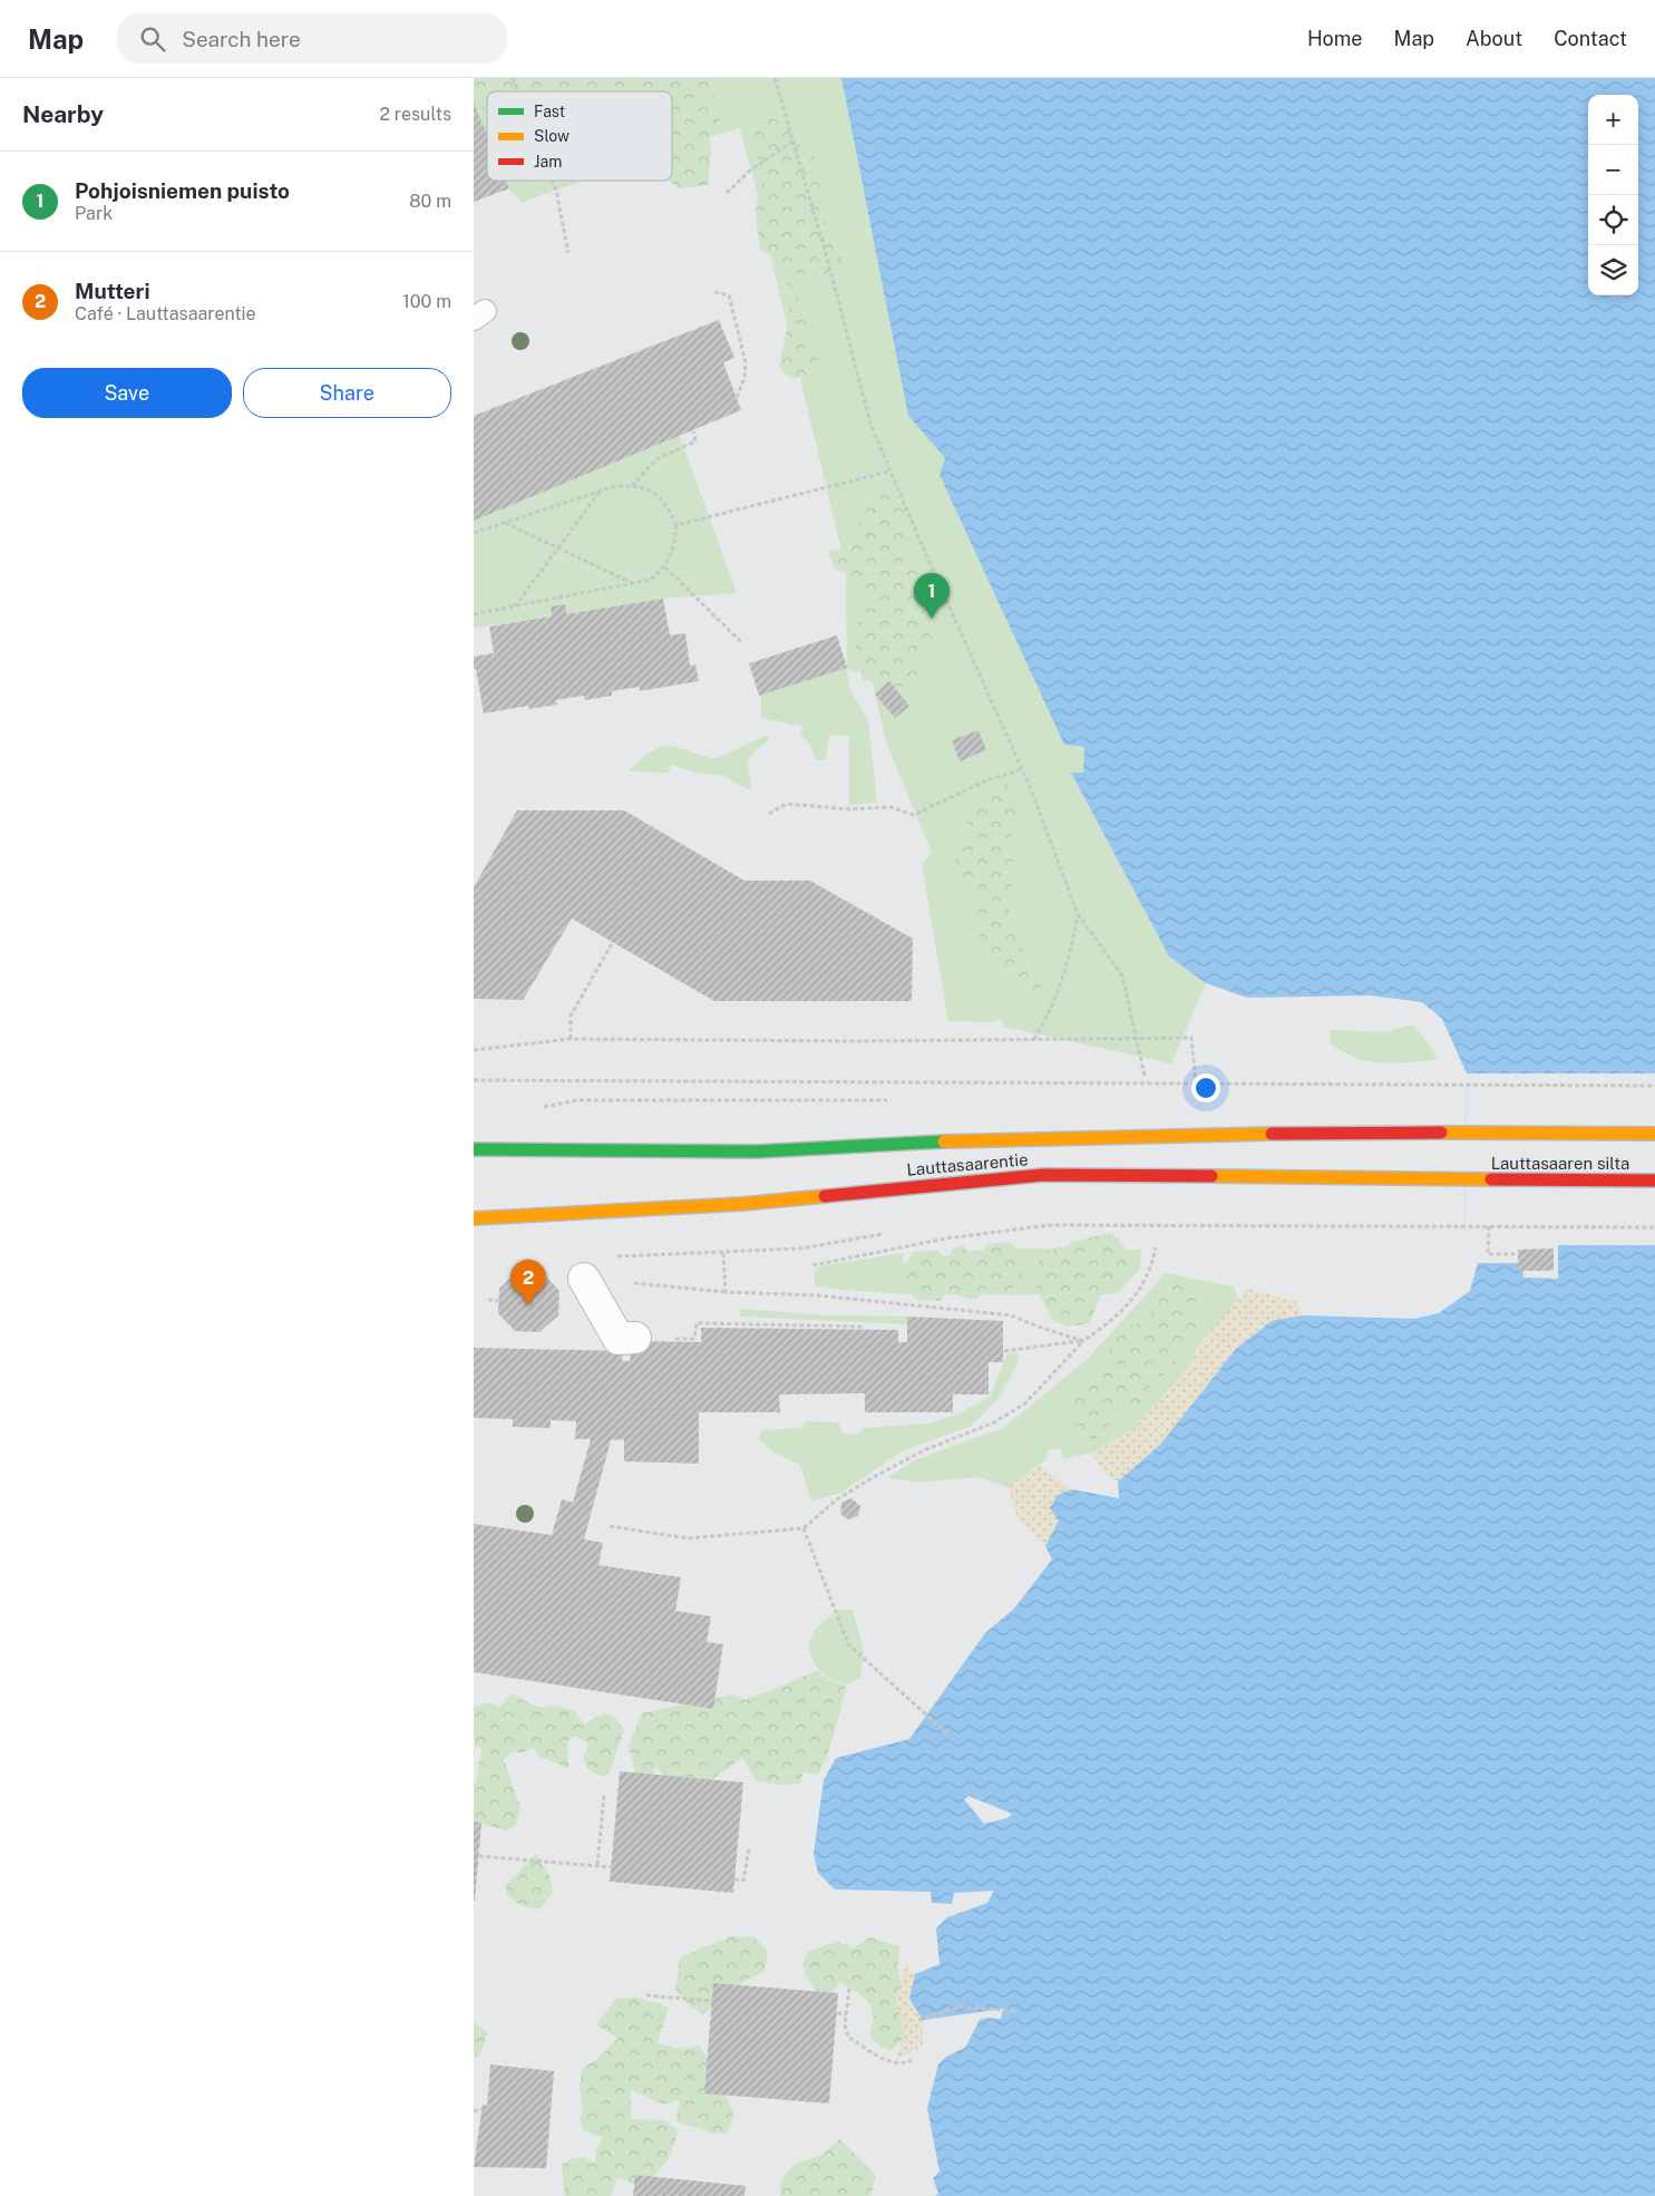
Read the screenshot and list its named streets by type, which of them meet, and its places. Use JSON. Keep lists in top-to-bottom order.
{
  "streets": {
    "main road": ["Lauttasaaren silta", "Lauttasaarentie"]
  },
  "crossings": [
    ["Lauttasaaren silta", "Lauttasaarentie"]
  ],
  "legend": ["Fast", "Slow", "Jam"],
  "page": {
    "header": "Map",
    "search": "Search here",
    "nav": [
      "Home",
      "Map",
      "About",
      "Contact"
    ],
    "heading": ["Nearby", "2 results"],
    "map_buttons": ["+", "−"],
    "list": [
      {
        "mark": "1",
        "name": "Pohjoisniemen puisto",
        "note": "Park",
        "value": "80 m"
      },
      {
        "mark": "2",
        "name": "Mutteri",
        "note": "Café · Lauttasaarentie",
        "value": "100 m"
      }
    ],
    "buttons": ["Save", "Share"],
    "pins": ["1", "2"]
  }
}
